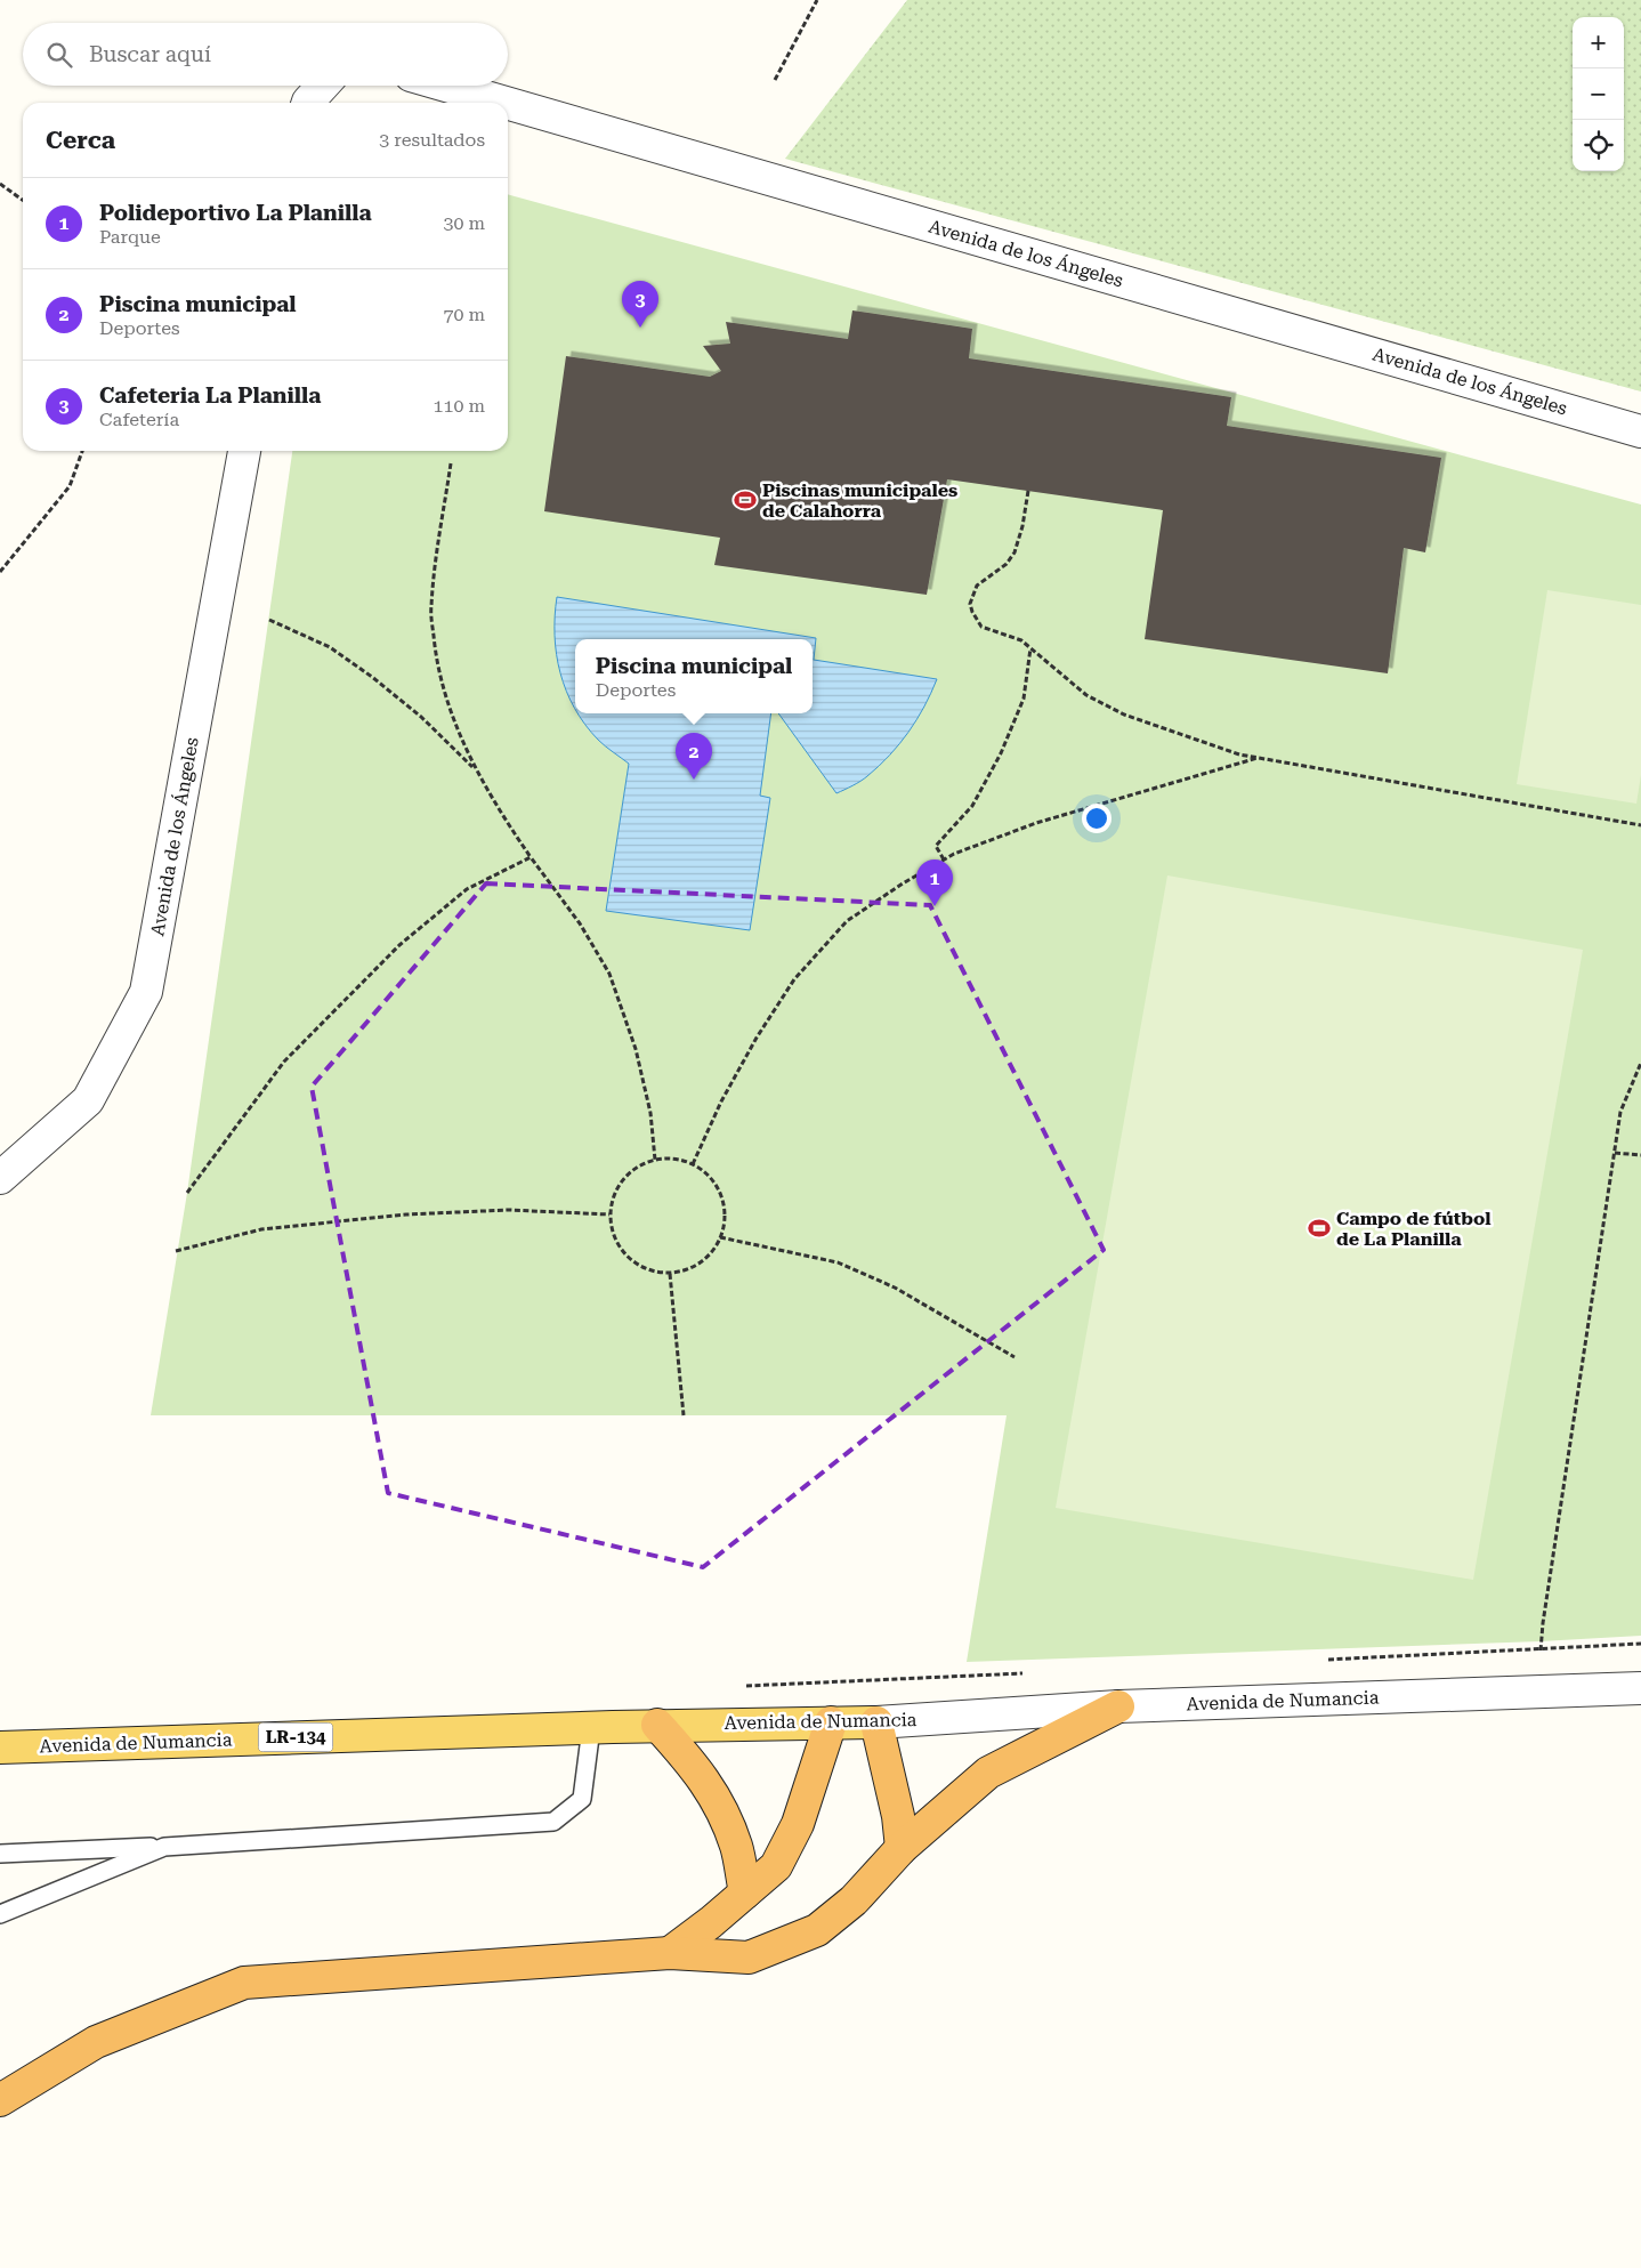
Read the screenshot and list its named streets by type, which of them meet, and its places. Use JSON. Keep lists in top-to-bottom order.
{
  "streets": {
    "main road": ["Avenida de Numancia", "LR-134"],
    "street": ["Avenida de los Ángeles"]
  },
  "places": {
    "sports": ["Piscinas municipales de Calahorra", "Campo de fútbol de La Planilla"]
  },
  "page": {
    "map_buttons": ["+", "−"],
    "search": "Buscar aquí",
    "heading": ["Cerca", "3 resultados"],
    "list": [
      {
        "mark": "1",
        "name": "Polideportivo La Planilla",
        "note": "Parque",
        "value": "30 m"
      },
      {
        "mark": "2",
        "name": "Piscina municipal",
        "note": "Deportes",
        "value": "70 m"
      },
      {
        "mark": "3",
        "name": "Cafeteria La Planilla",
        "note": "Cafetería",
        "value": "110 m"
      }
    ],
    "pins": ["3", "2", "1"],
    "popup": ["Piscina municipal", "Deportes"]
  }
}
